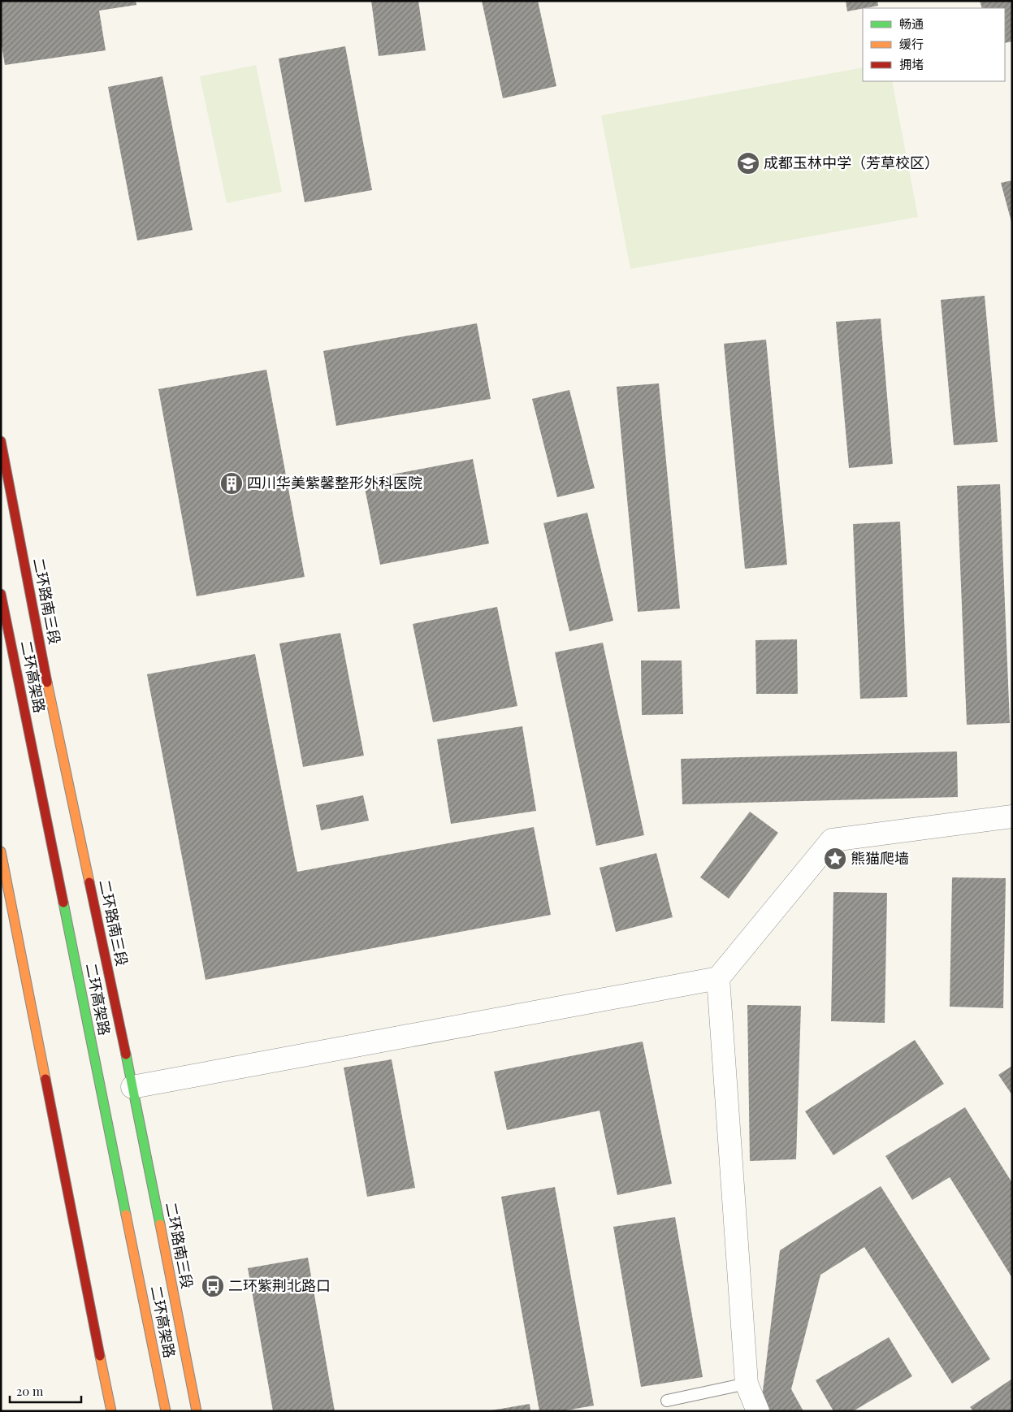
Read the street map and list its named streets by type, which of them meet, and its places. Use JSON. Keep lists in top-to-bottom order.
{
  "streets": {
    "main road": ["二环路南三段", "二环高架路"]
  },
  "places": {
    "school or university": ["成都玉林中学（芳草校区）"],
    "building": ["四川华美紫馨整形外科医院"],
    "place": ["熊猫爬墙"],
    "bus stop": ["二环紫荆北路口"]
  },
  "legend": ["畅通", "缓行", "拥堵"],
  "scale_bar": "20 m"
}
